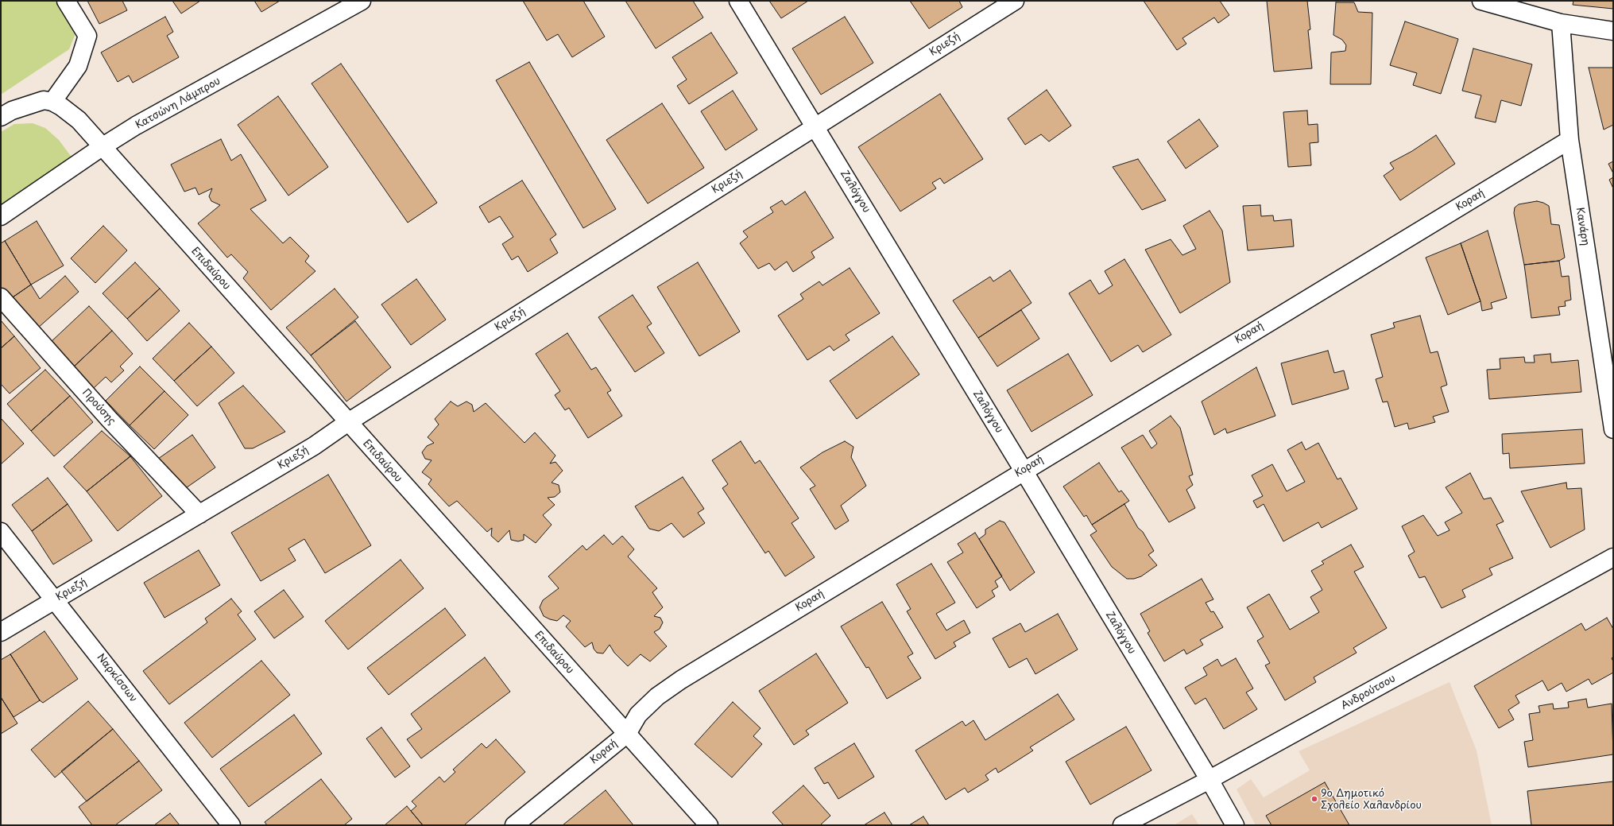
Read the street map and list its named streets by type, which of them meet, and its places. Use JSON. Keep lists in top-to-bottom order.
{
  "streets": {
    "street": [
      "Κριεζή",
      "Κατσώνη Λάμπρου",
      "Ζαλόγγου",
      "Κοραή",
      "Κανάρη",
      "Επιδαύρου",
      "Προύσης",
      "Ναρκίσσων",
      "Ανδρούτσου"
    ]
  },
  "crossings": [
    ["Κριεζή", "Ζαλόγγου"],
    ["Κριεζή", "Επιδαύρου"],
    ["Κριεζή", "Προύσης"],
    ["Κριεζή", "Ναρκίσσων"],
    ["Κατσώνη Λάμπρου", "Επιδαύρου"],
    ["Ζαλόγγου", "Κοραή"],
    ["Ζαλόγγου", "Ανδρούτσου"],
    ["Κοραή", "Κανάρη"],
    ["Κοραή", "Επιδαύρου"]
  ],
  "places": ["9ο Δημοτικό Σχολείο Χαλανδρίου"]
}
